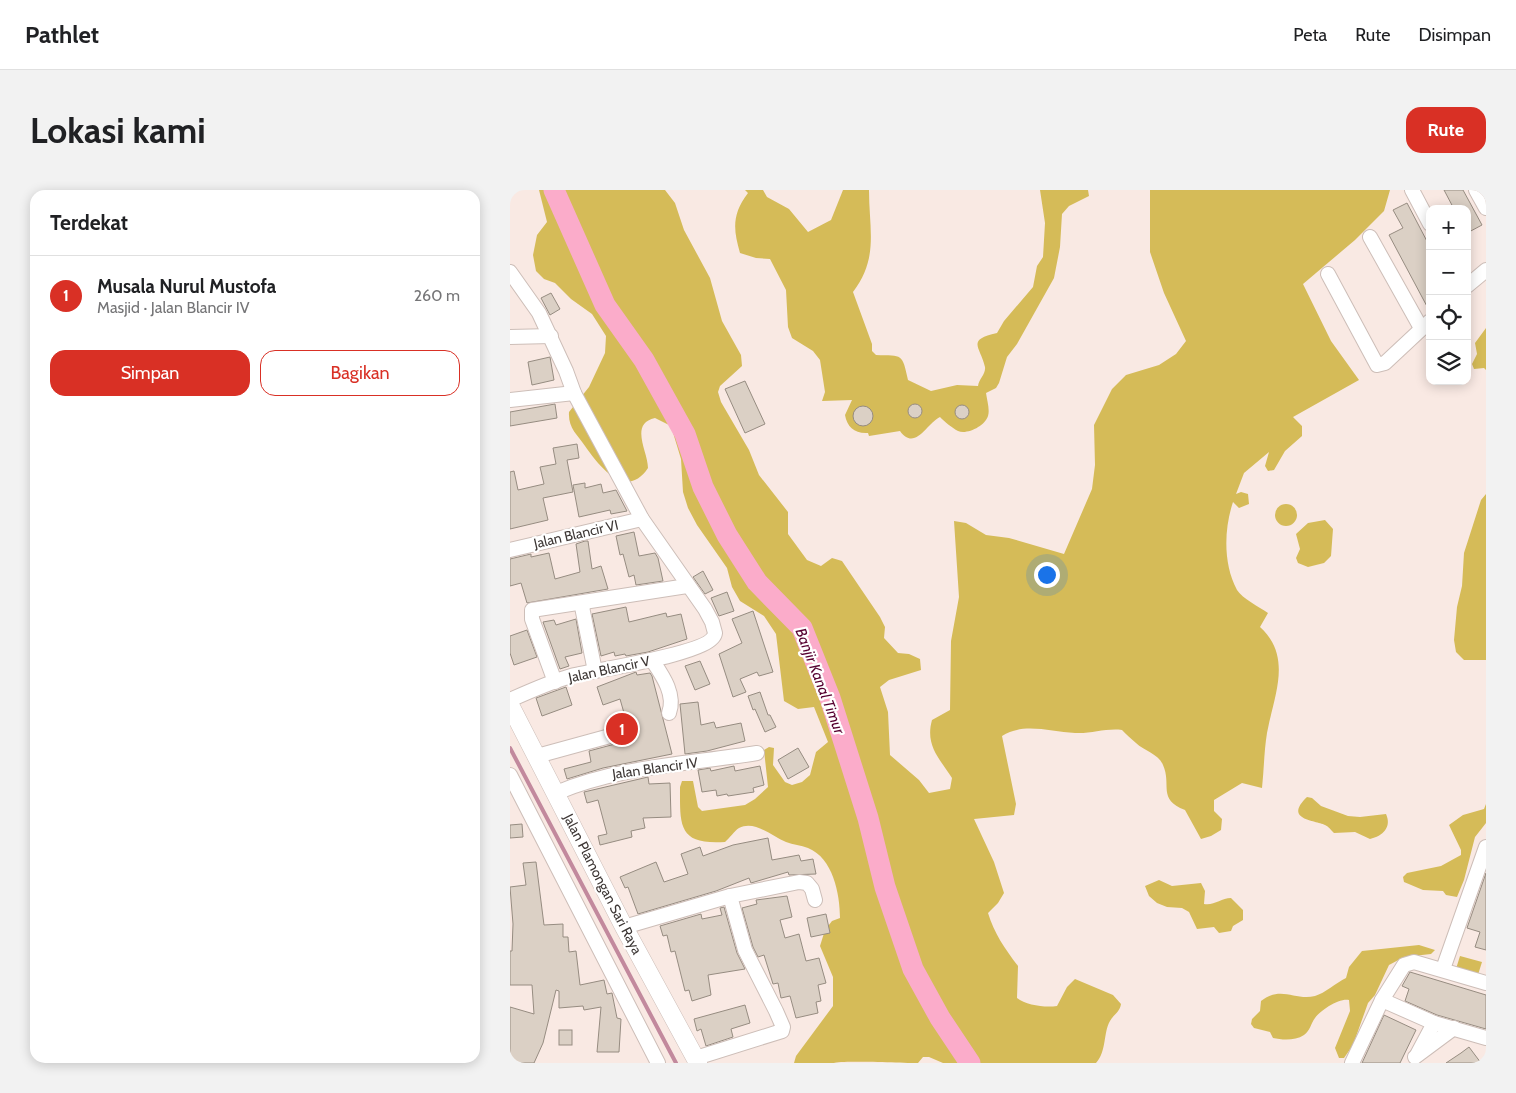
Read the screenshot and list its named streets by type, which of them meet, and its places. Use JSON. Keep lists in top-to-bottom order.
{
  "streets": {
    "street": [
      "Jalan Blancir VI",
      "Jalan Blancir V",
      "Jalan Blancir IV",
      "Jalan Plamongan Sari Raya"
    ]
  },
  "crossings": [
    ["Jalan Blancir IV", "Jalan Plamongan Sari Raya"]
  ],
  "water": ["Banjir Kanal Timur"],
  "page": {
    "header": "Pathlet",
    "nav": ["Peta", "Rute", "Disimpan"],
    "buttons": [
      "Rute",
      ["Simpan", "Bagikan"]
    ],
    "title": "Lokasi kami",
    "heading": "Terdekat",
    "map_buttons": ["+", "−"],
    "list": [
      {
        "mark": "1",
        "name": "Musala Nurul Mustofa",
        "note": "Masjid · Jalan Blancir IV",
        "value": "260 m"
      }
    ],
    "pins": "1"
  }
}
